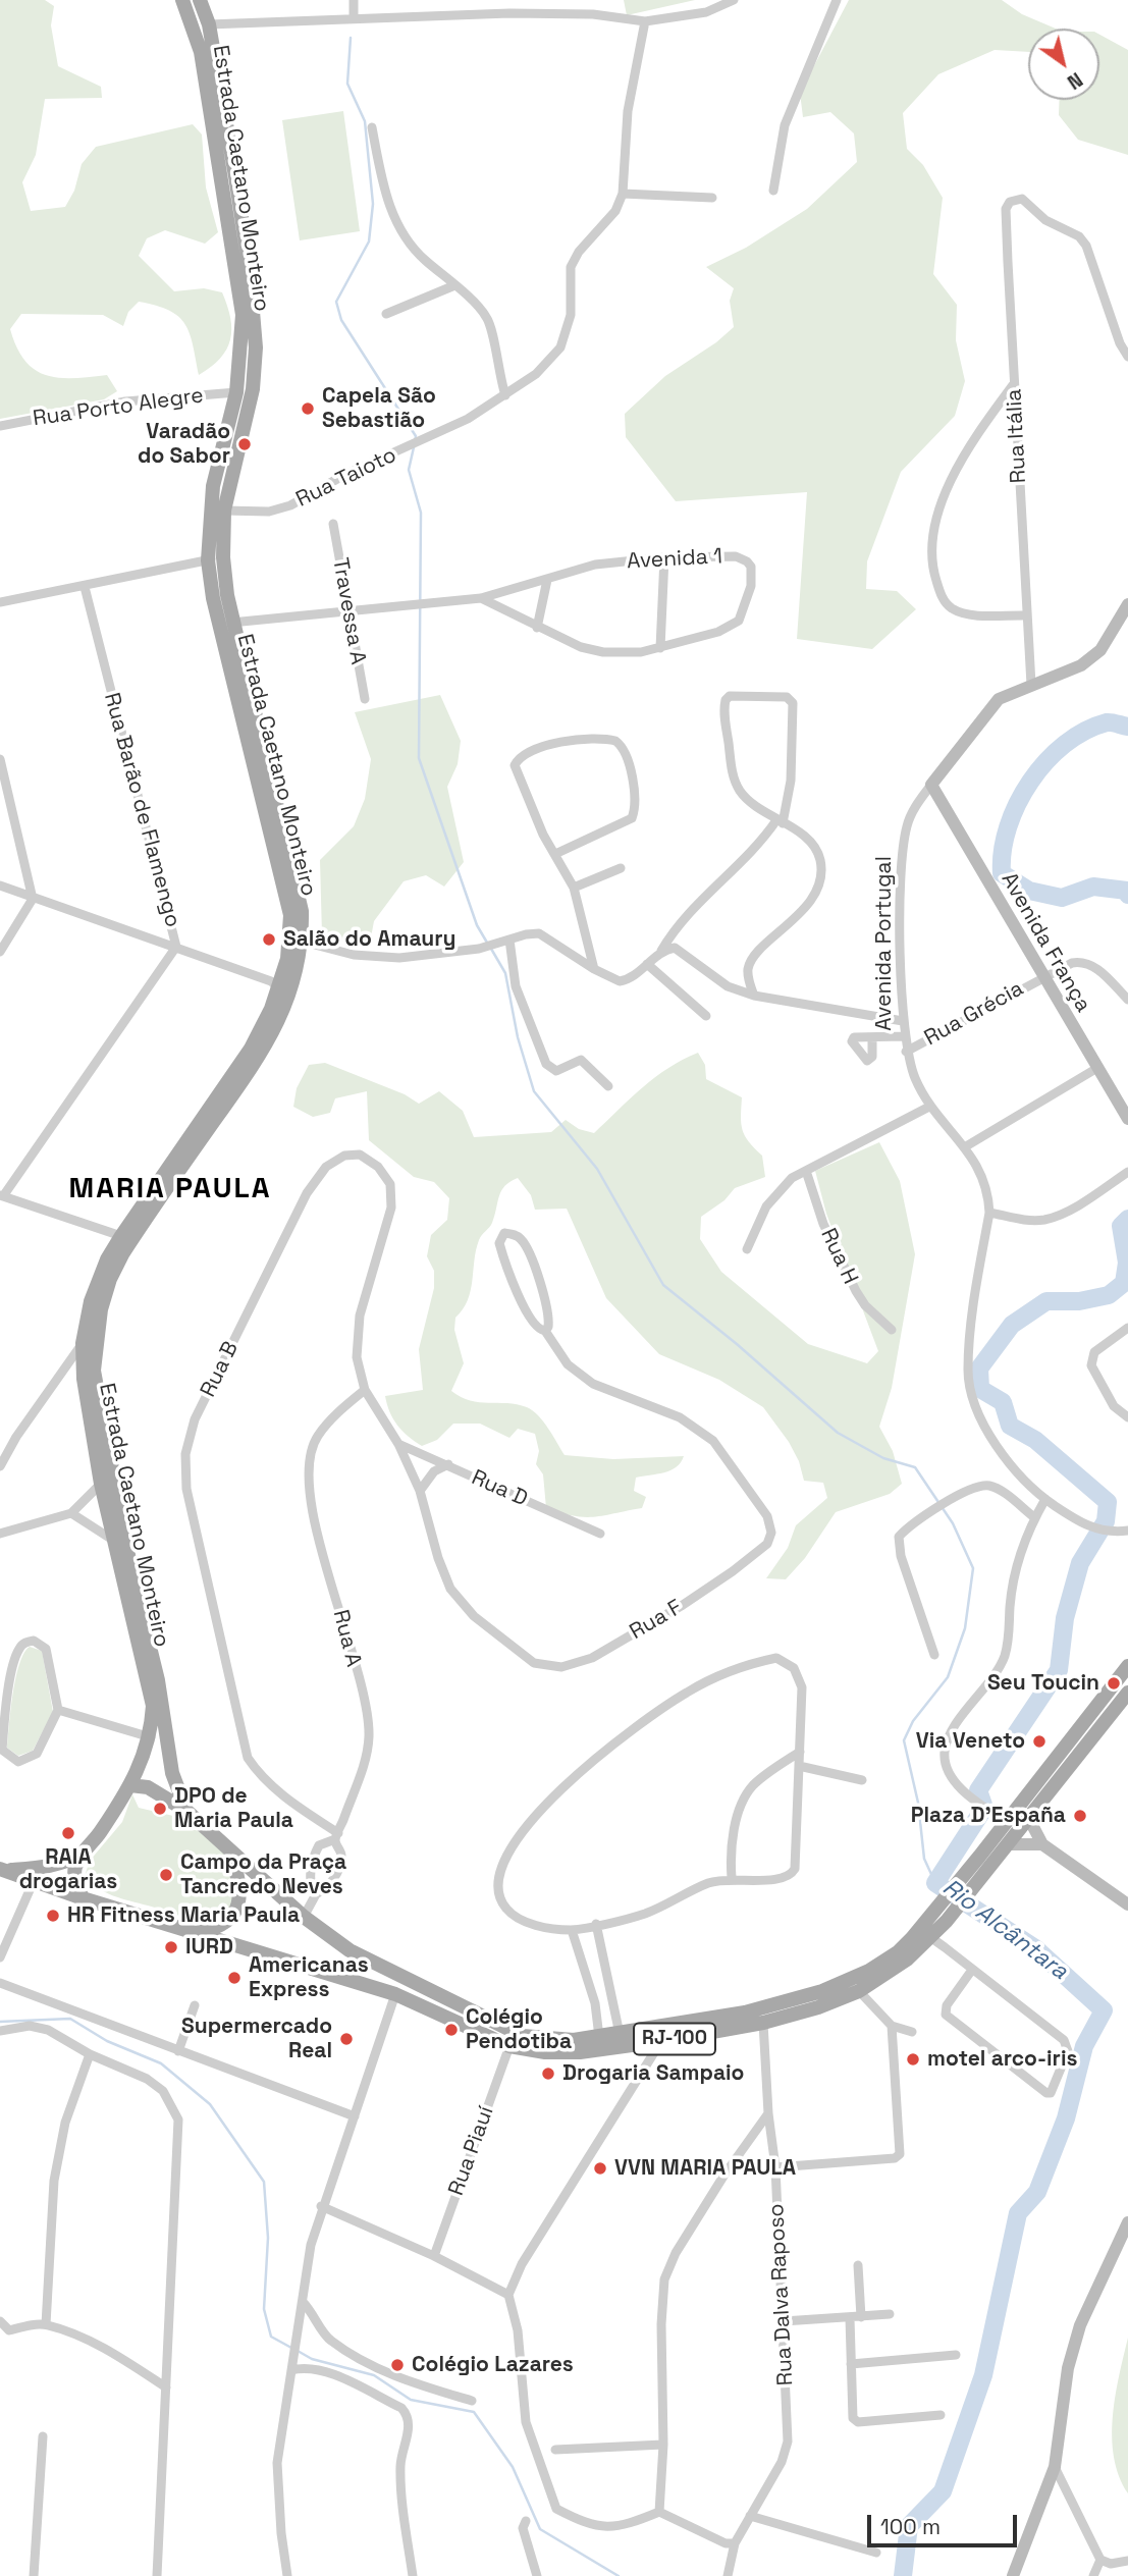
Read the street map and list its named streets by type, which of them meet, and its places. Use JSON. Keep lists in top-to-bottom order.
{
  "streets": {
    "main road": ["Estrada Caetano Monteiro", "RJ-100"],
    "street": [
      "Rua Porto Alegre",
      "Rua Itália",
      "Rua Taioto",
      "Avenida 1",
      "Travessa A",
      "Rua Barão de Flamengo",
      "Avenida França",
      "Avenida Portugal",
      "Rua Grécia",
      "Rua H",
      "Rua B",
      "Rua D",
      "Rua F",
      "Rua A",
      "Rua Piauí",
      "Rua Dalva Raposo"
    ]
  },
  "crossings": [
    ["Estrada Caetano Monteiro", "Rua Porto Alegre"],
    ["Estrada Caetano Monteiro", "Rua Taioto"],
    ["Estrada Caetano Monteiro", "Avenida 1"],
    ["Estrada Caetano Monteiro", "RJ-100"],
    ["Rua Itália", "Avenida Portugal"],
    ["Avenida 1", "Travessa A"],
    ["Avenida França", "Avenida Portugal"],
    ["Avenida França", "Rua Grécia"],
    ["Avenida Portugal", "Rua Grécia"],
    ["Rua B", "Rua F"],
    ["Rua B", "Rua A"],
    ["Rua D", "Rua F"],
    ["Rua F", "Rua A"],
    ["RJ-100", "Rua Piauí"],
    ["RJ-100", "Rua Dalva Raposo"]
  ],
  "districts": ["MARIA PAULA"],
  "water": ["Rio Alcântara"],
  "places": [
    "Capela São Sebastião",
    "Varadão do Sabor",
    "Salão do Amaury",
    "Seu Toucin",
    "Via Veneto",
    "DPO de Maria Paula",
    "Plaza D'España",
    "RAIA drogarias",
    "Campo da Praça Tancredo Neves",
    "HR Fitness Maria Paula",
    "IURD",
    "Americanas Express",
    "Colégio Pendotiba",
    "Supermercado Real",
    "motel arco-iris",
    "Drogaria Sampaio",
    "VVN MARIA PAULA",
    "Colégio Lazares"
  ],
  "scale_bar": "100 m",
  "north": "bottom right"
}
